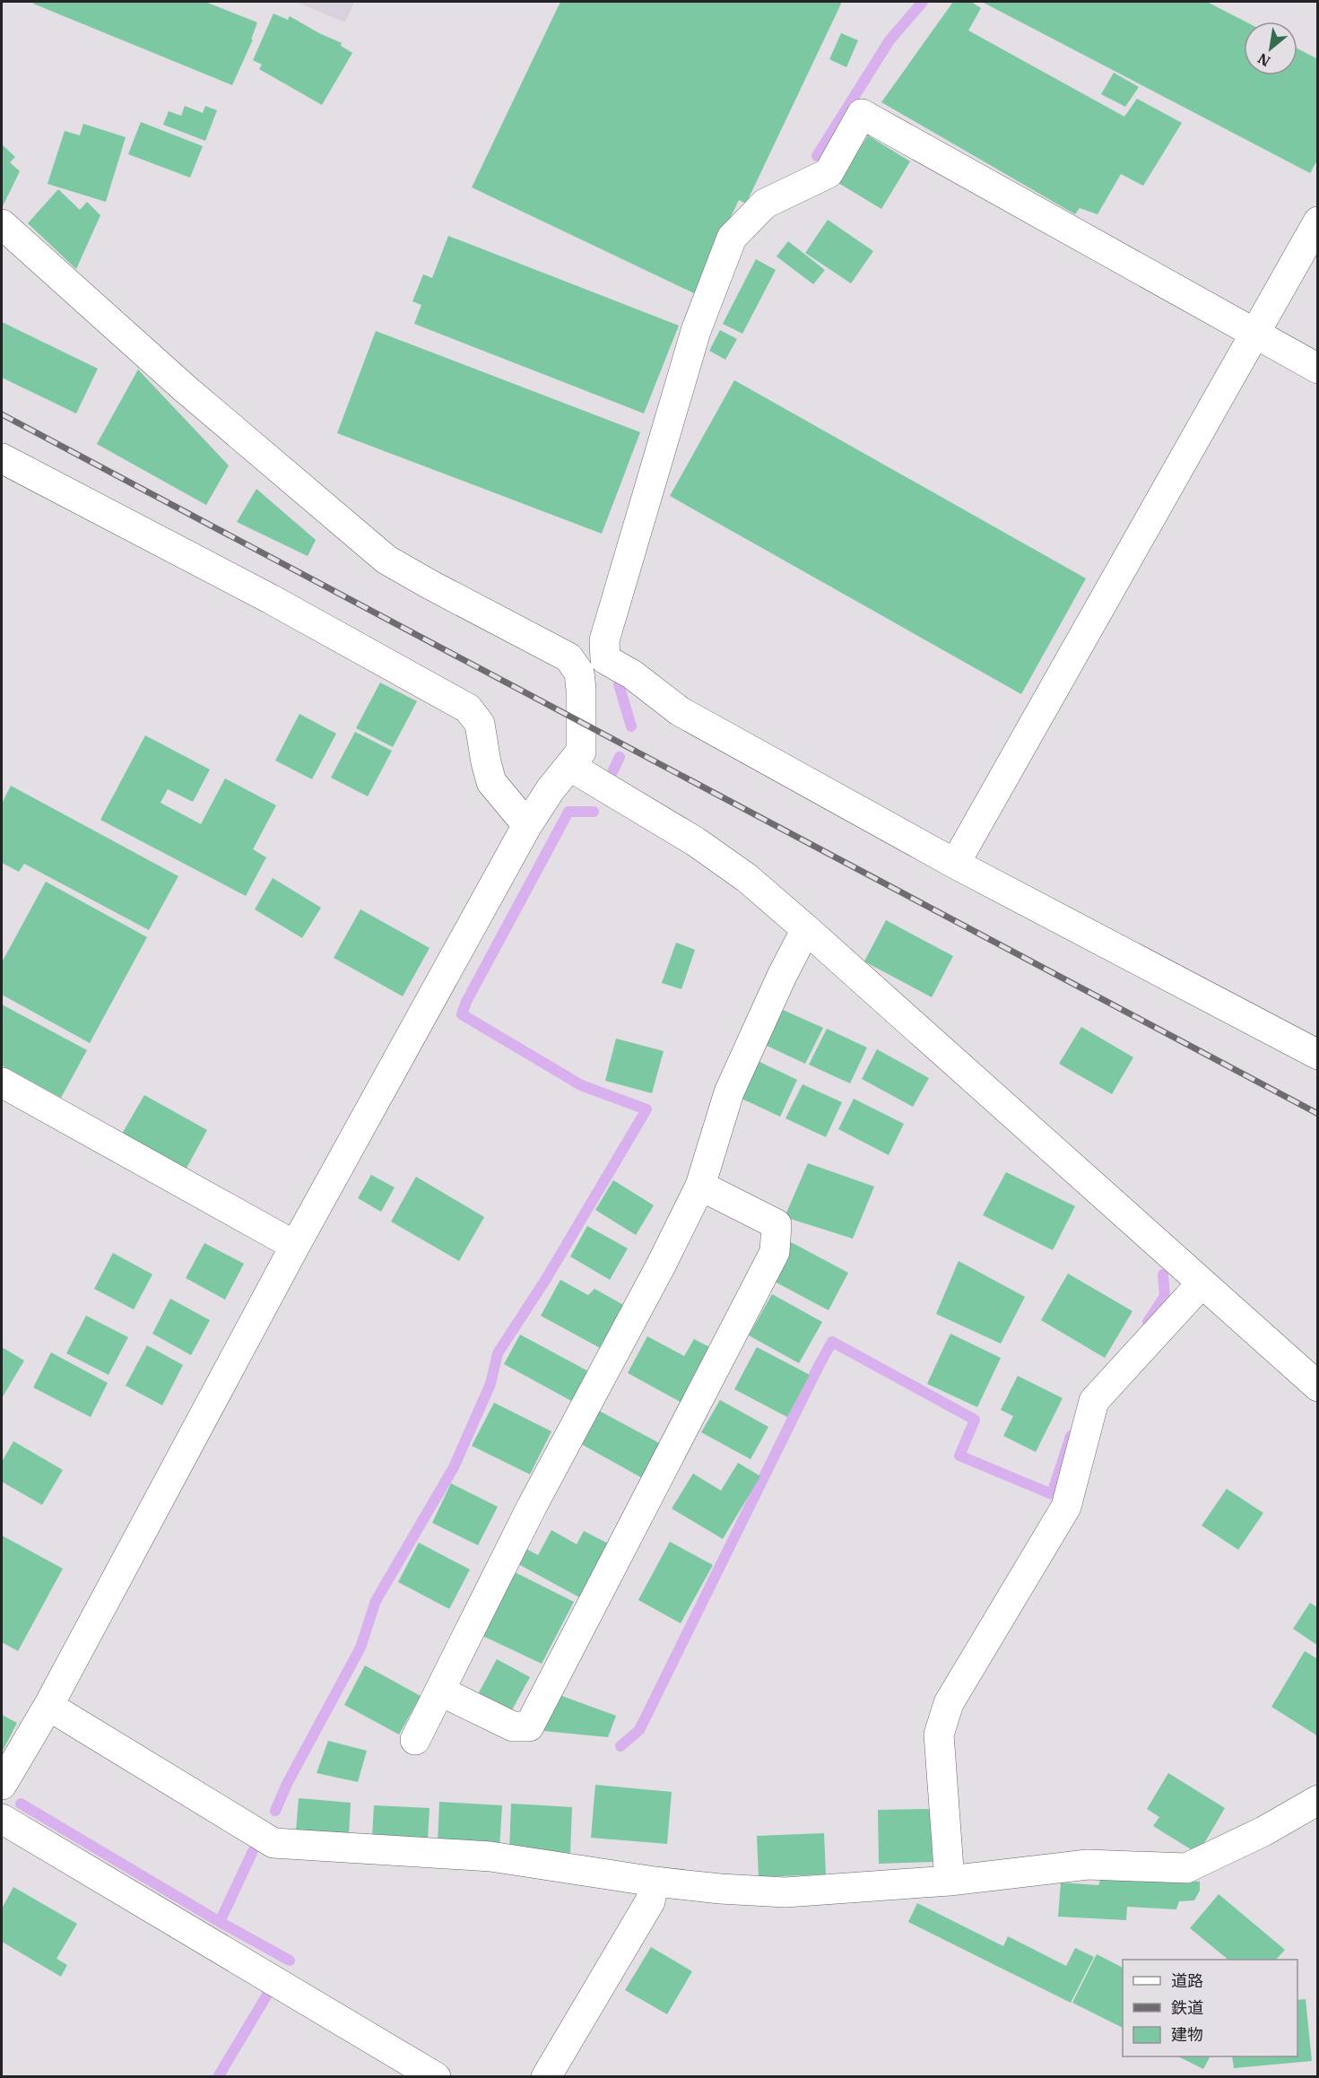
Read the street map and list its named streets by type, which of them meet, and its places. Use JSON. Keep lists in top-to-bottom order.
{
  "legend": ["道路", "鉄道", "建物"],
  "north": "bottom left"
}
